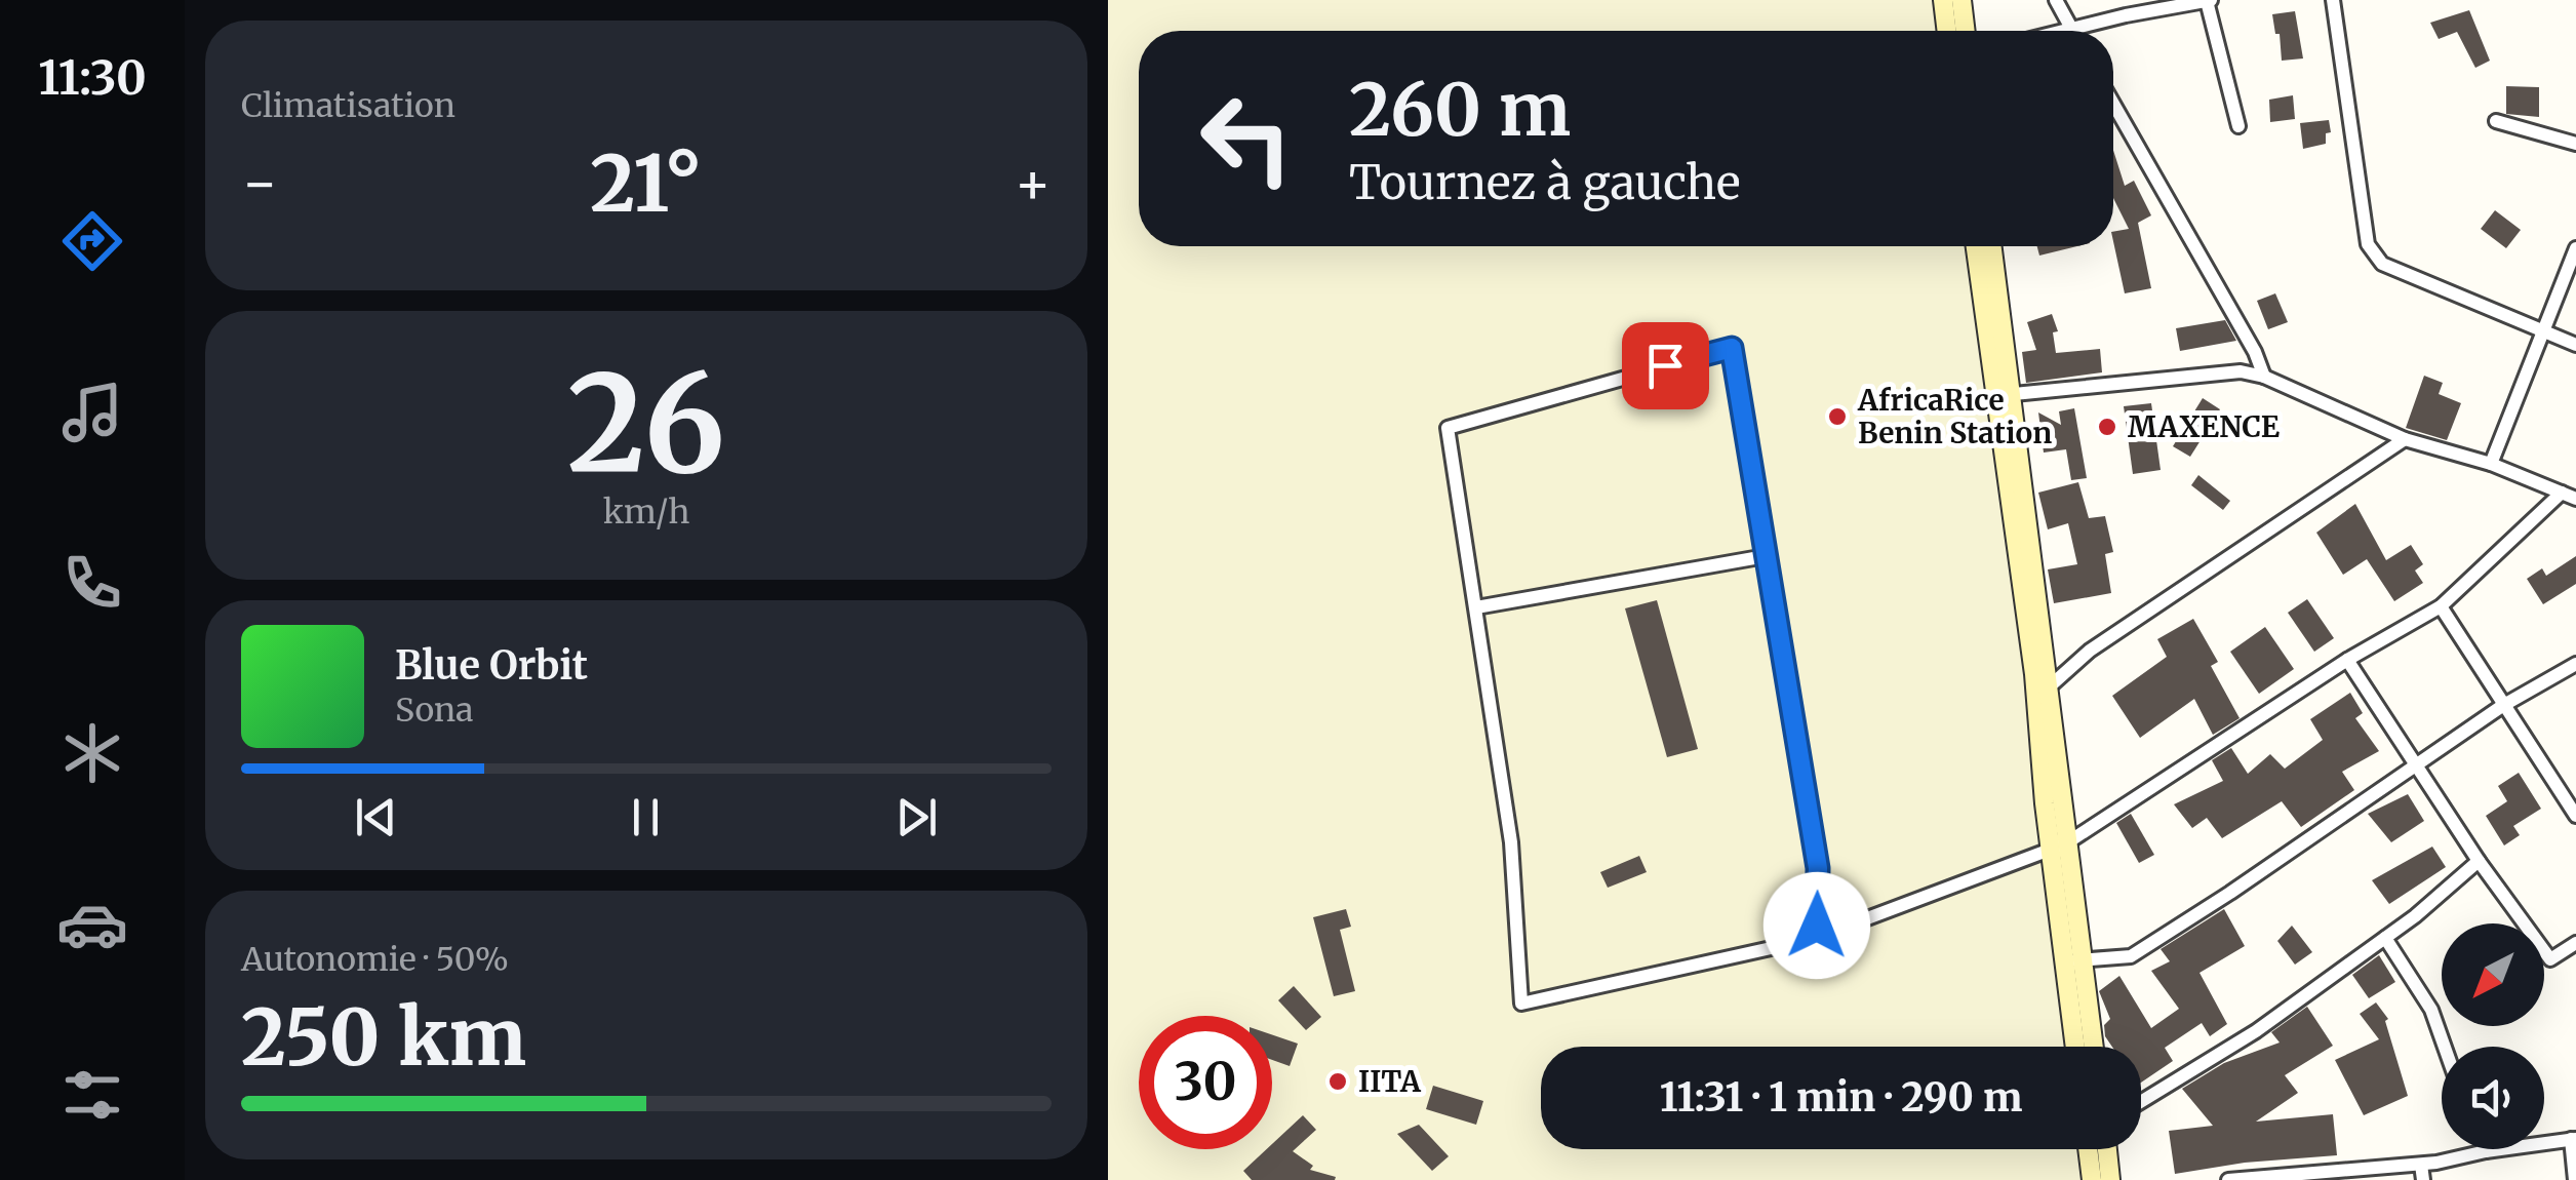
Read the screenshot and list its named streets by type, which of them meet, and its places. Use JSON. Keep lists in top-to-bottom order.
{
  "places": ["AfricaRice Benin Station", "MAXENCE", "IITA"],
  "north": "bottom left",
  "page": {
    "tabs": "11:30",
    "tile": [
      "Climatisation",
      ["26", "km/h"],
      ["Autonomie · 50%", "250 km"]
    ],
    "turn": ["260 m", "Tournez à gauche"],
    "heat": ["−", "21°", "+"],
    "song": ["Blue Orbit", "Sona"],
    "limit": "30",
    "trip": "11:31 · 1 min · 290 m"
  }
}
